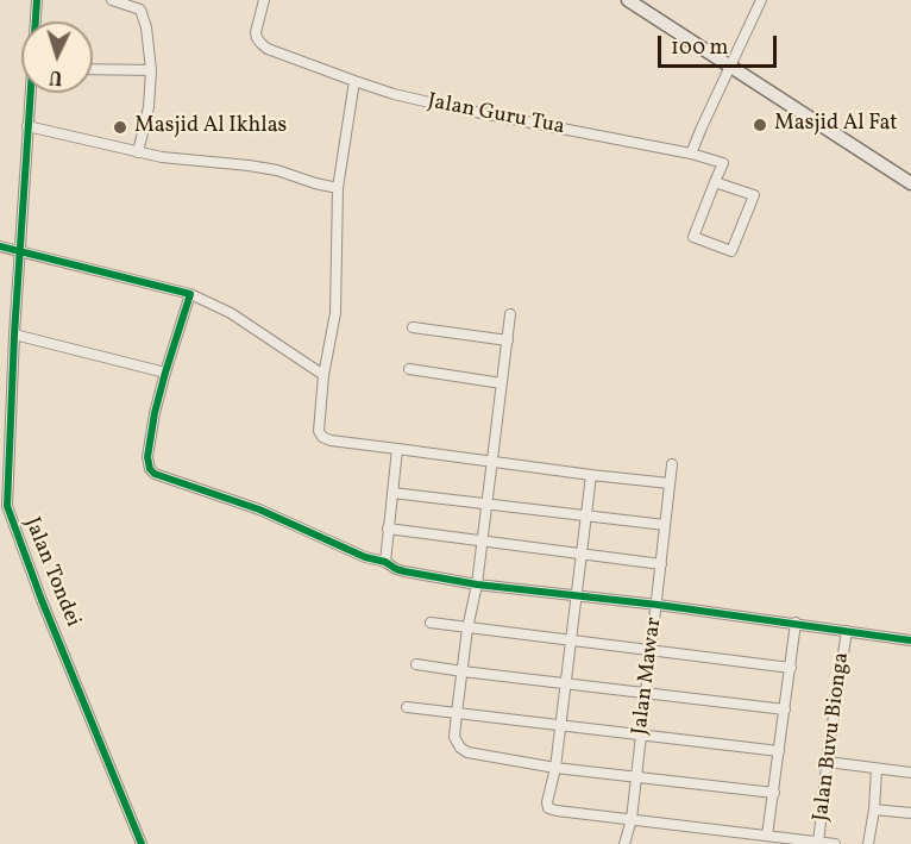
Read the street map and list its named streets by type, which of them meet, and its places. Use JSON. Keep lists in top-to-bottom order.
{
  "streets": {
    "street": [
      "Jalan Guru Tua",
      "Jalan Tondei",
      "Jalan Mawar",
      "Jalan Buvu Bionga"
    ]
  },
  "places": ["Masjid Al Fat", "Masjid Al Ikhlas"],
  "scale_bar": "100 m",
  "north": "bottom"
}
